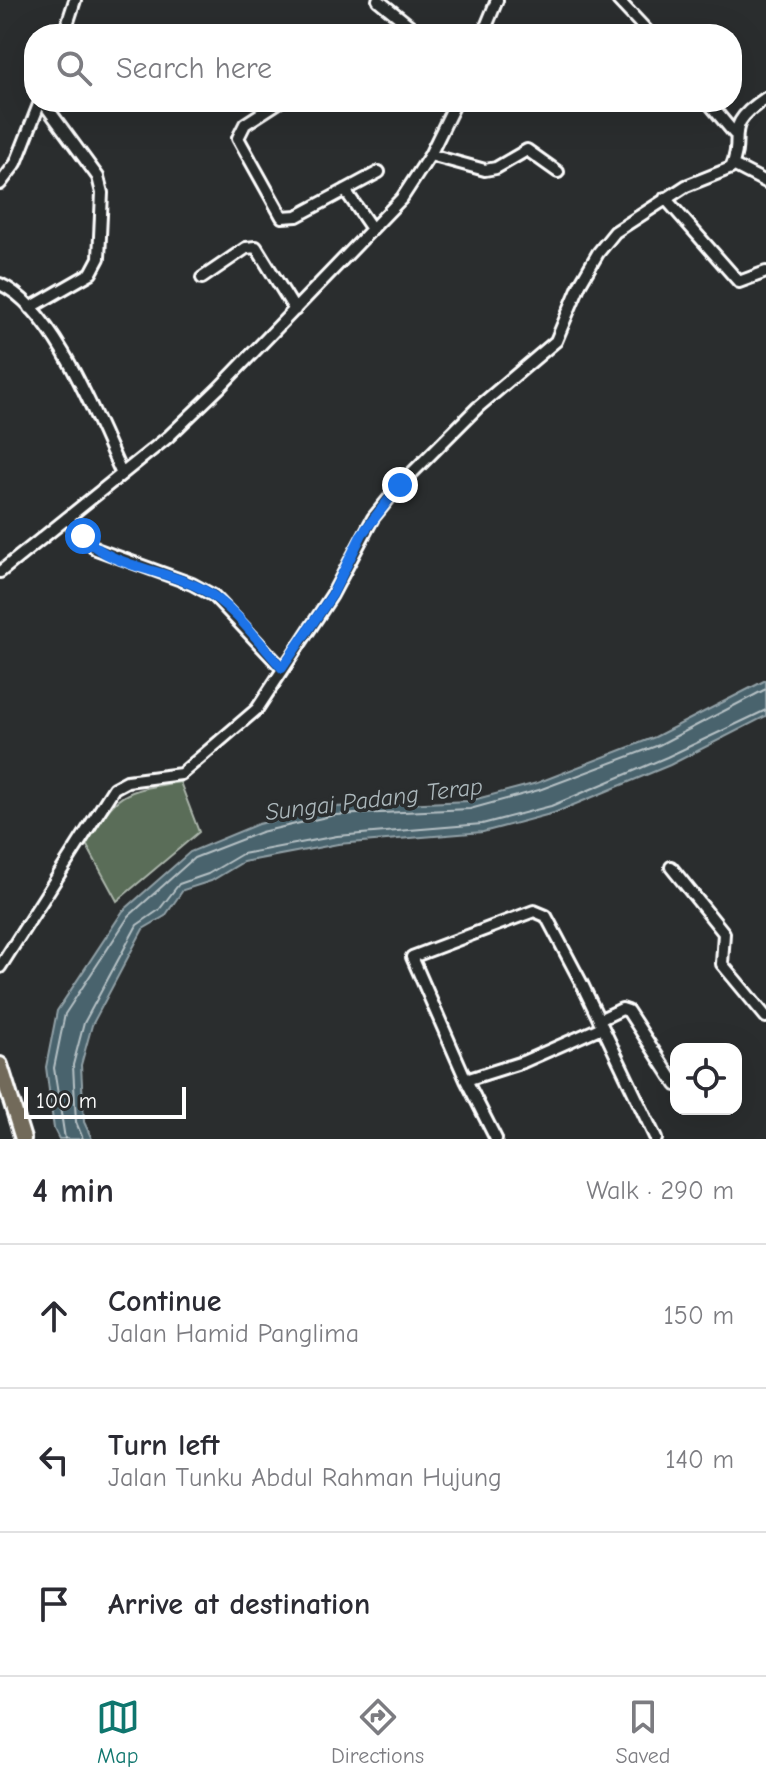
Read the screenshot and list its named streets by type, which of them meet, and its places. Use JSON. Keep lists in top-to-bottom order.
{
  "water": ["Sungai Padang Terap"],
  "scale_bar": "100 m",
  "page": {
    "search": "Search here",
    "scale": "100 m",
    "heading": ["4 min", "Walk · 290 m"],
    "list": [
      ["Continue", "Jalan Hamid Panglima", "150 m"],
      ["Turn left", "Jalan Tunku Abdul Rahman Hujung", "140 m"],
      "Arrive at destination"
    ],
    "nav": ["Map", "Directions", "Saved"]
  }
}
